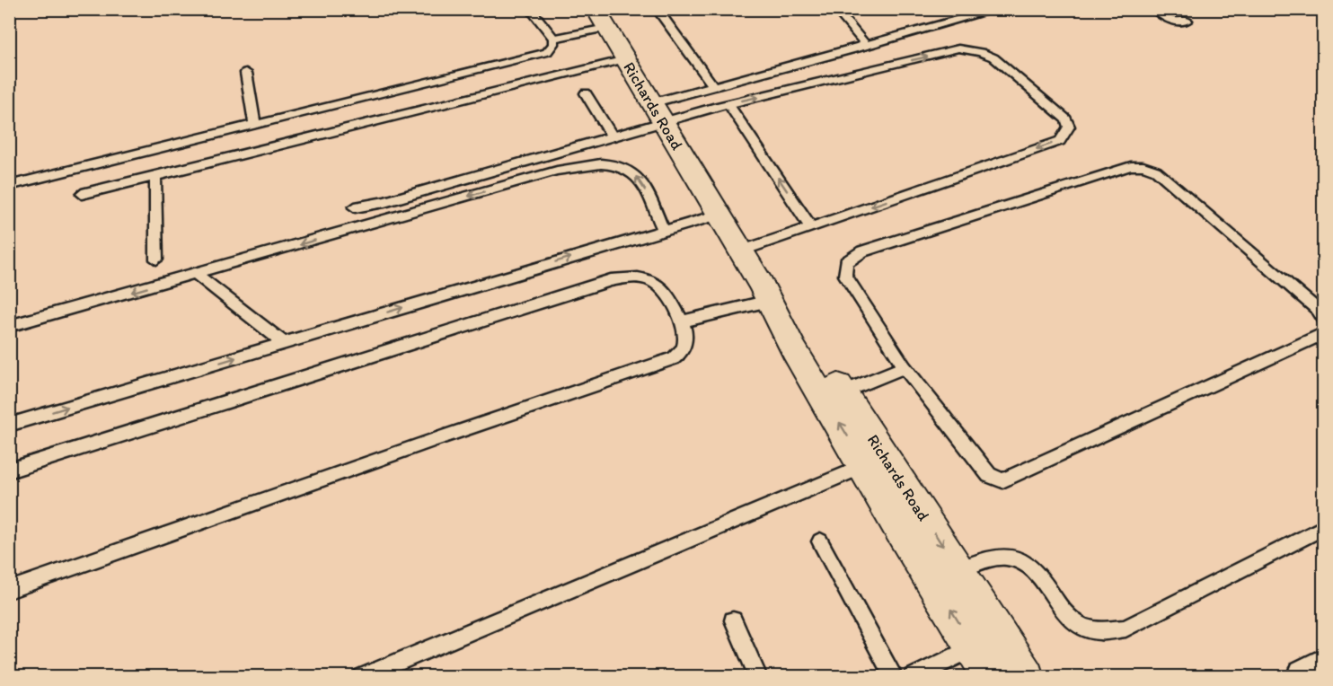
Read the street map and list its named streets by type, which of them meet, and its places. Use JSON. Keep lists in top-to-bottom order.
{
  "streets": {
    "street": ["Richards Road"]
  }
}
